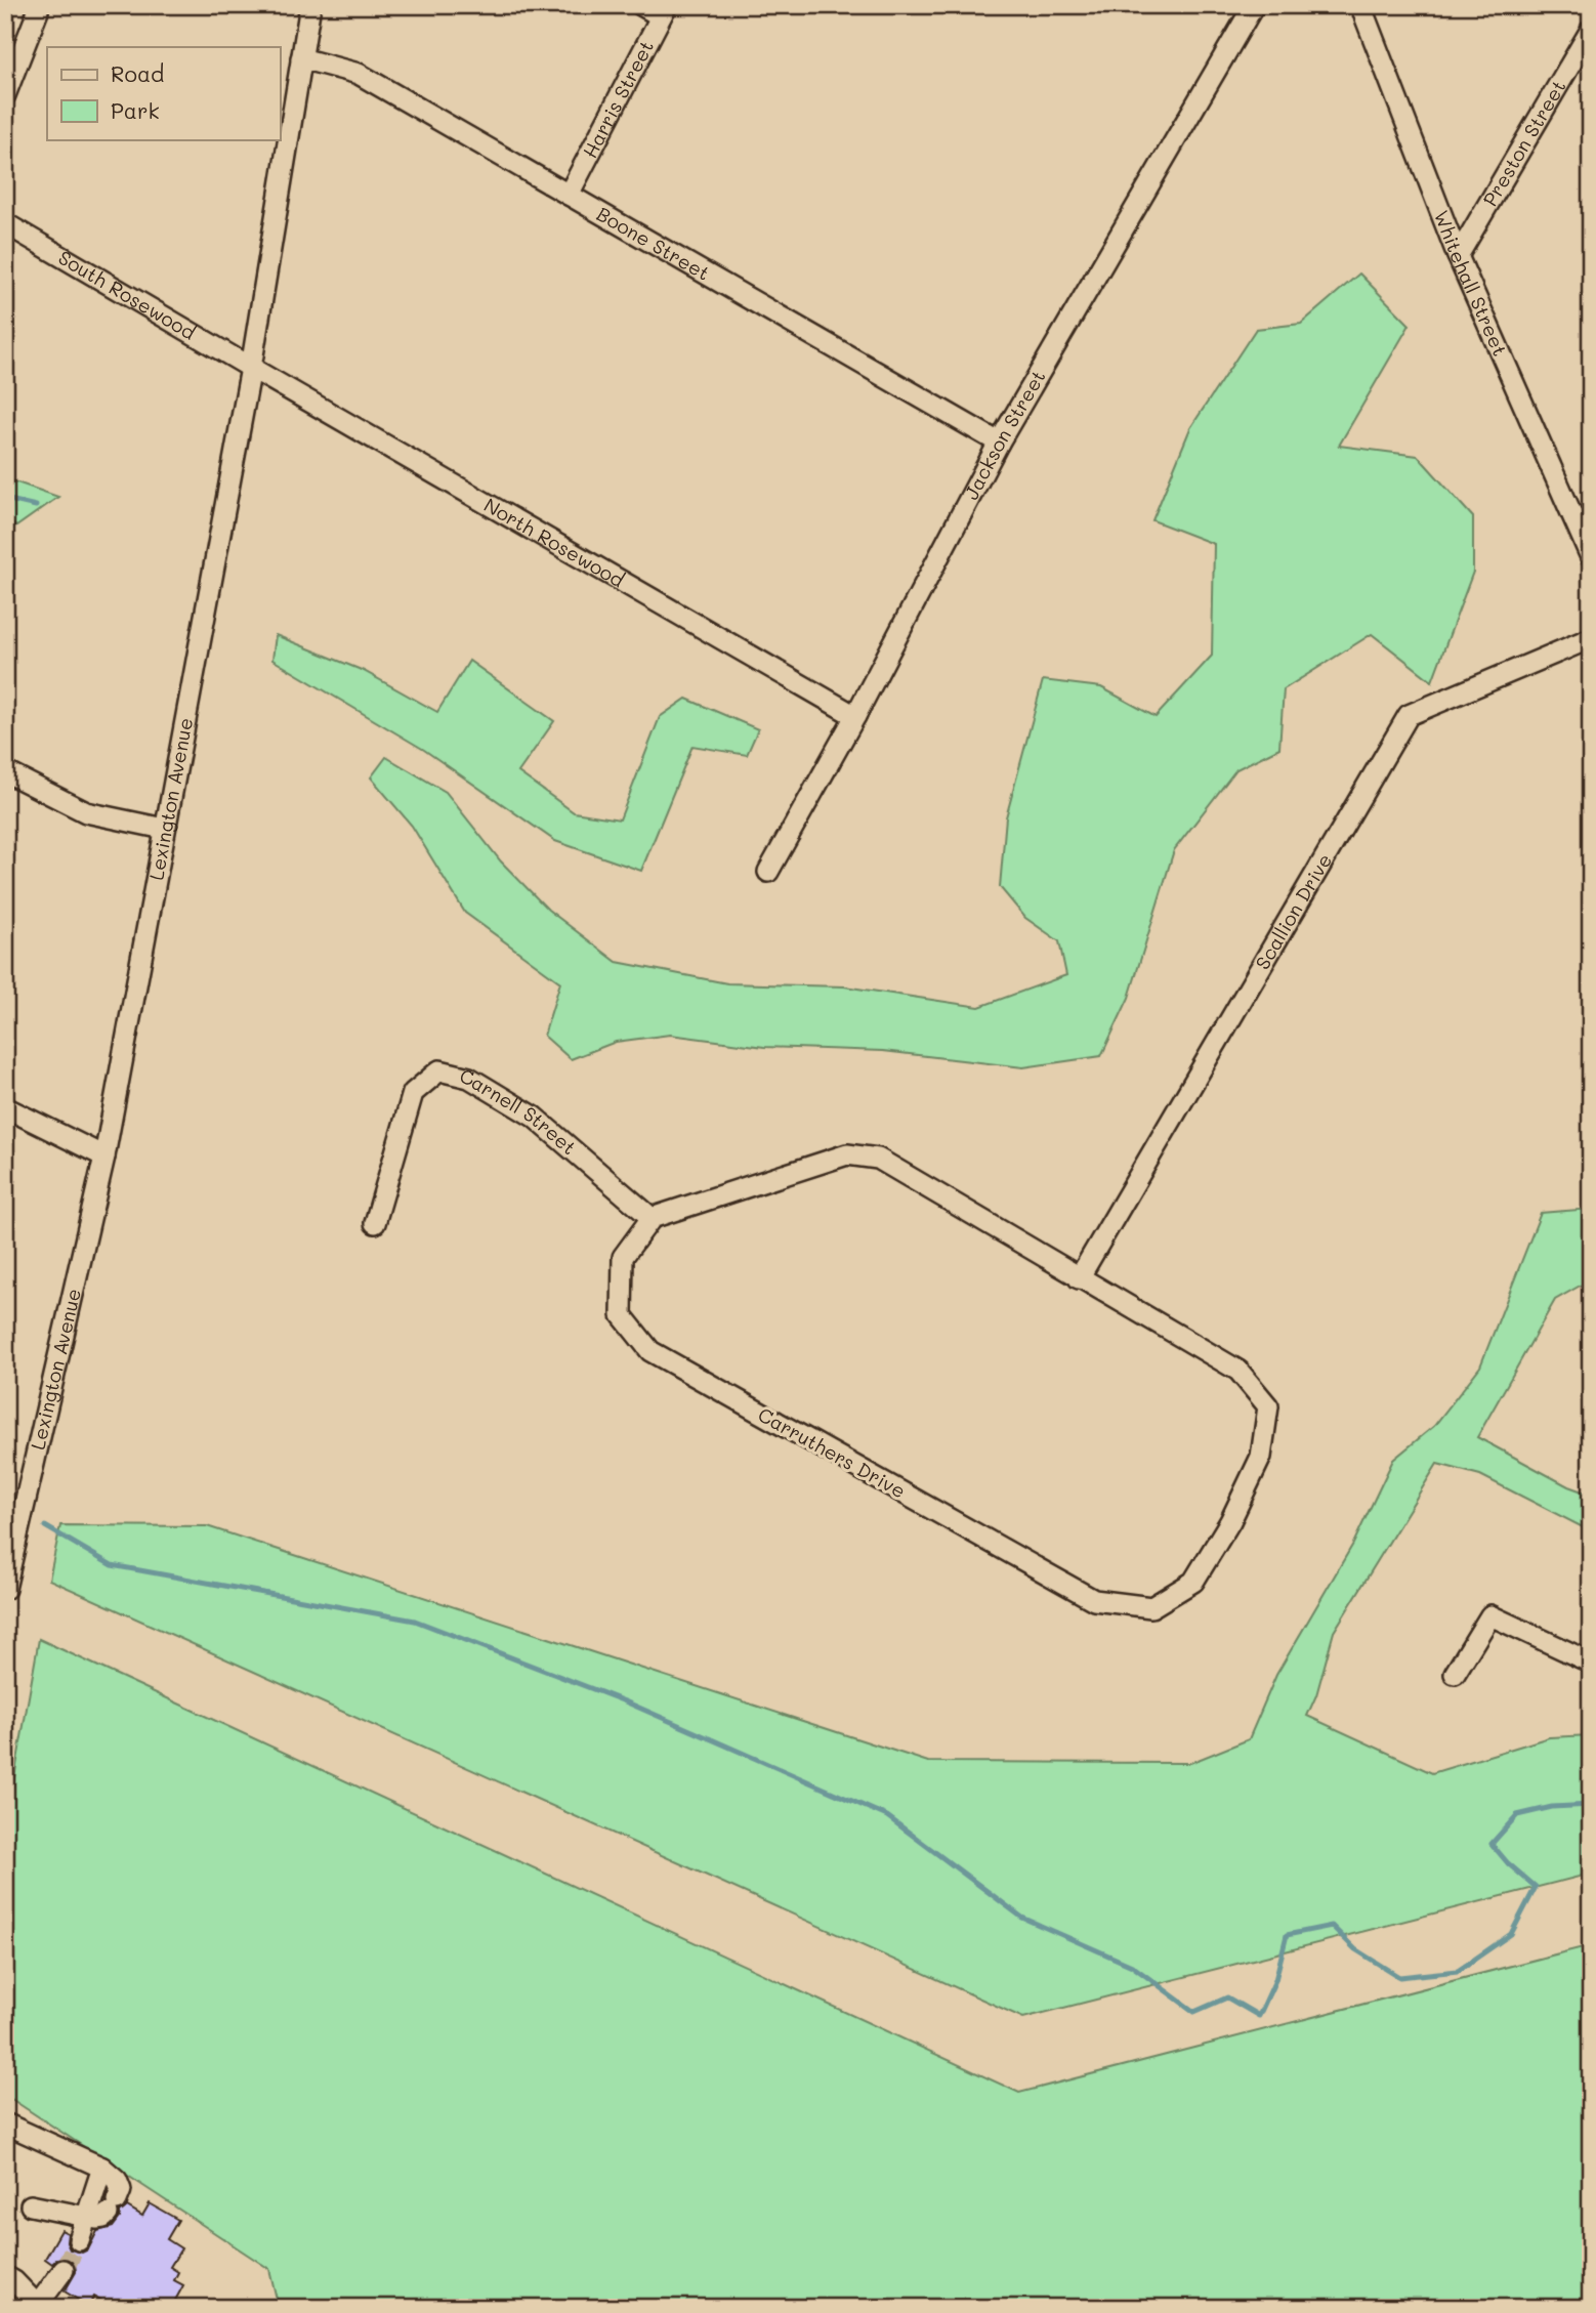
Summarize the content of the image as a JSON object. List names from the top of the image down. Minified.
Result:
{"streets":{"street":["Harris Street","Preston Street","Boone Street","Whitehall Street","South Rosewood","Jackson Street","North Rosewood","Lexington Avenue","Scallion Drive","Carnell Street","Carruthers Drive"]},"crossings":[["Harris Street","Boone Street"],["Preston Street","Whitehall Street"],["Boone Street","Jackson Street"],["Boone Street","Lexington Avenue"],["South Rosewood","North Rosewood"],["South Rosewood","Lexington Avenue"],["Jackson Street","North Rosewood"],["North Rosewood","Lexington Avenue"],["Scallion Drive","Carruthers Drive"],["Carnell Street","Carruthers Drive"]],"legend":["Road","Park"]}
